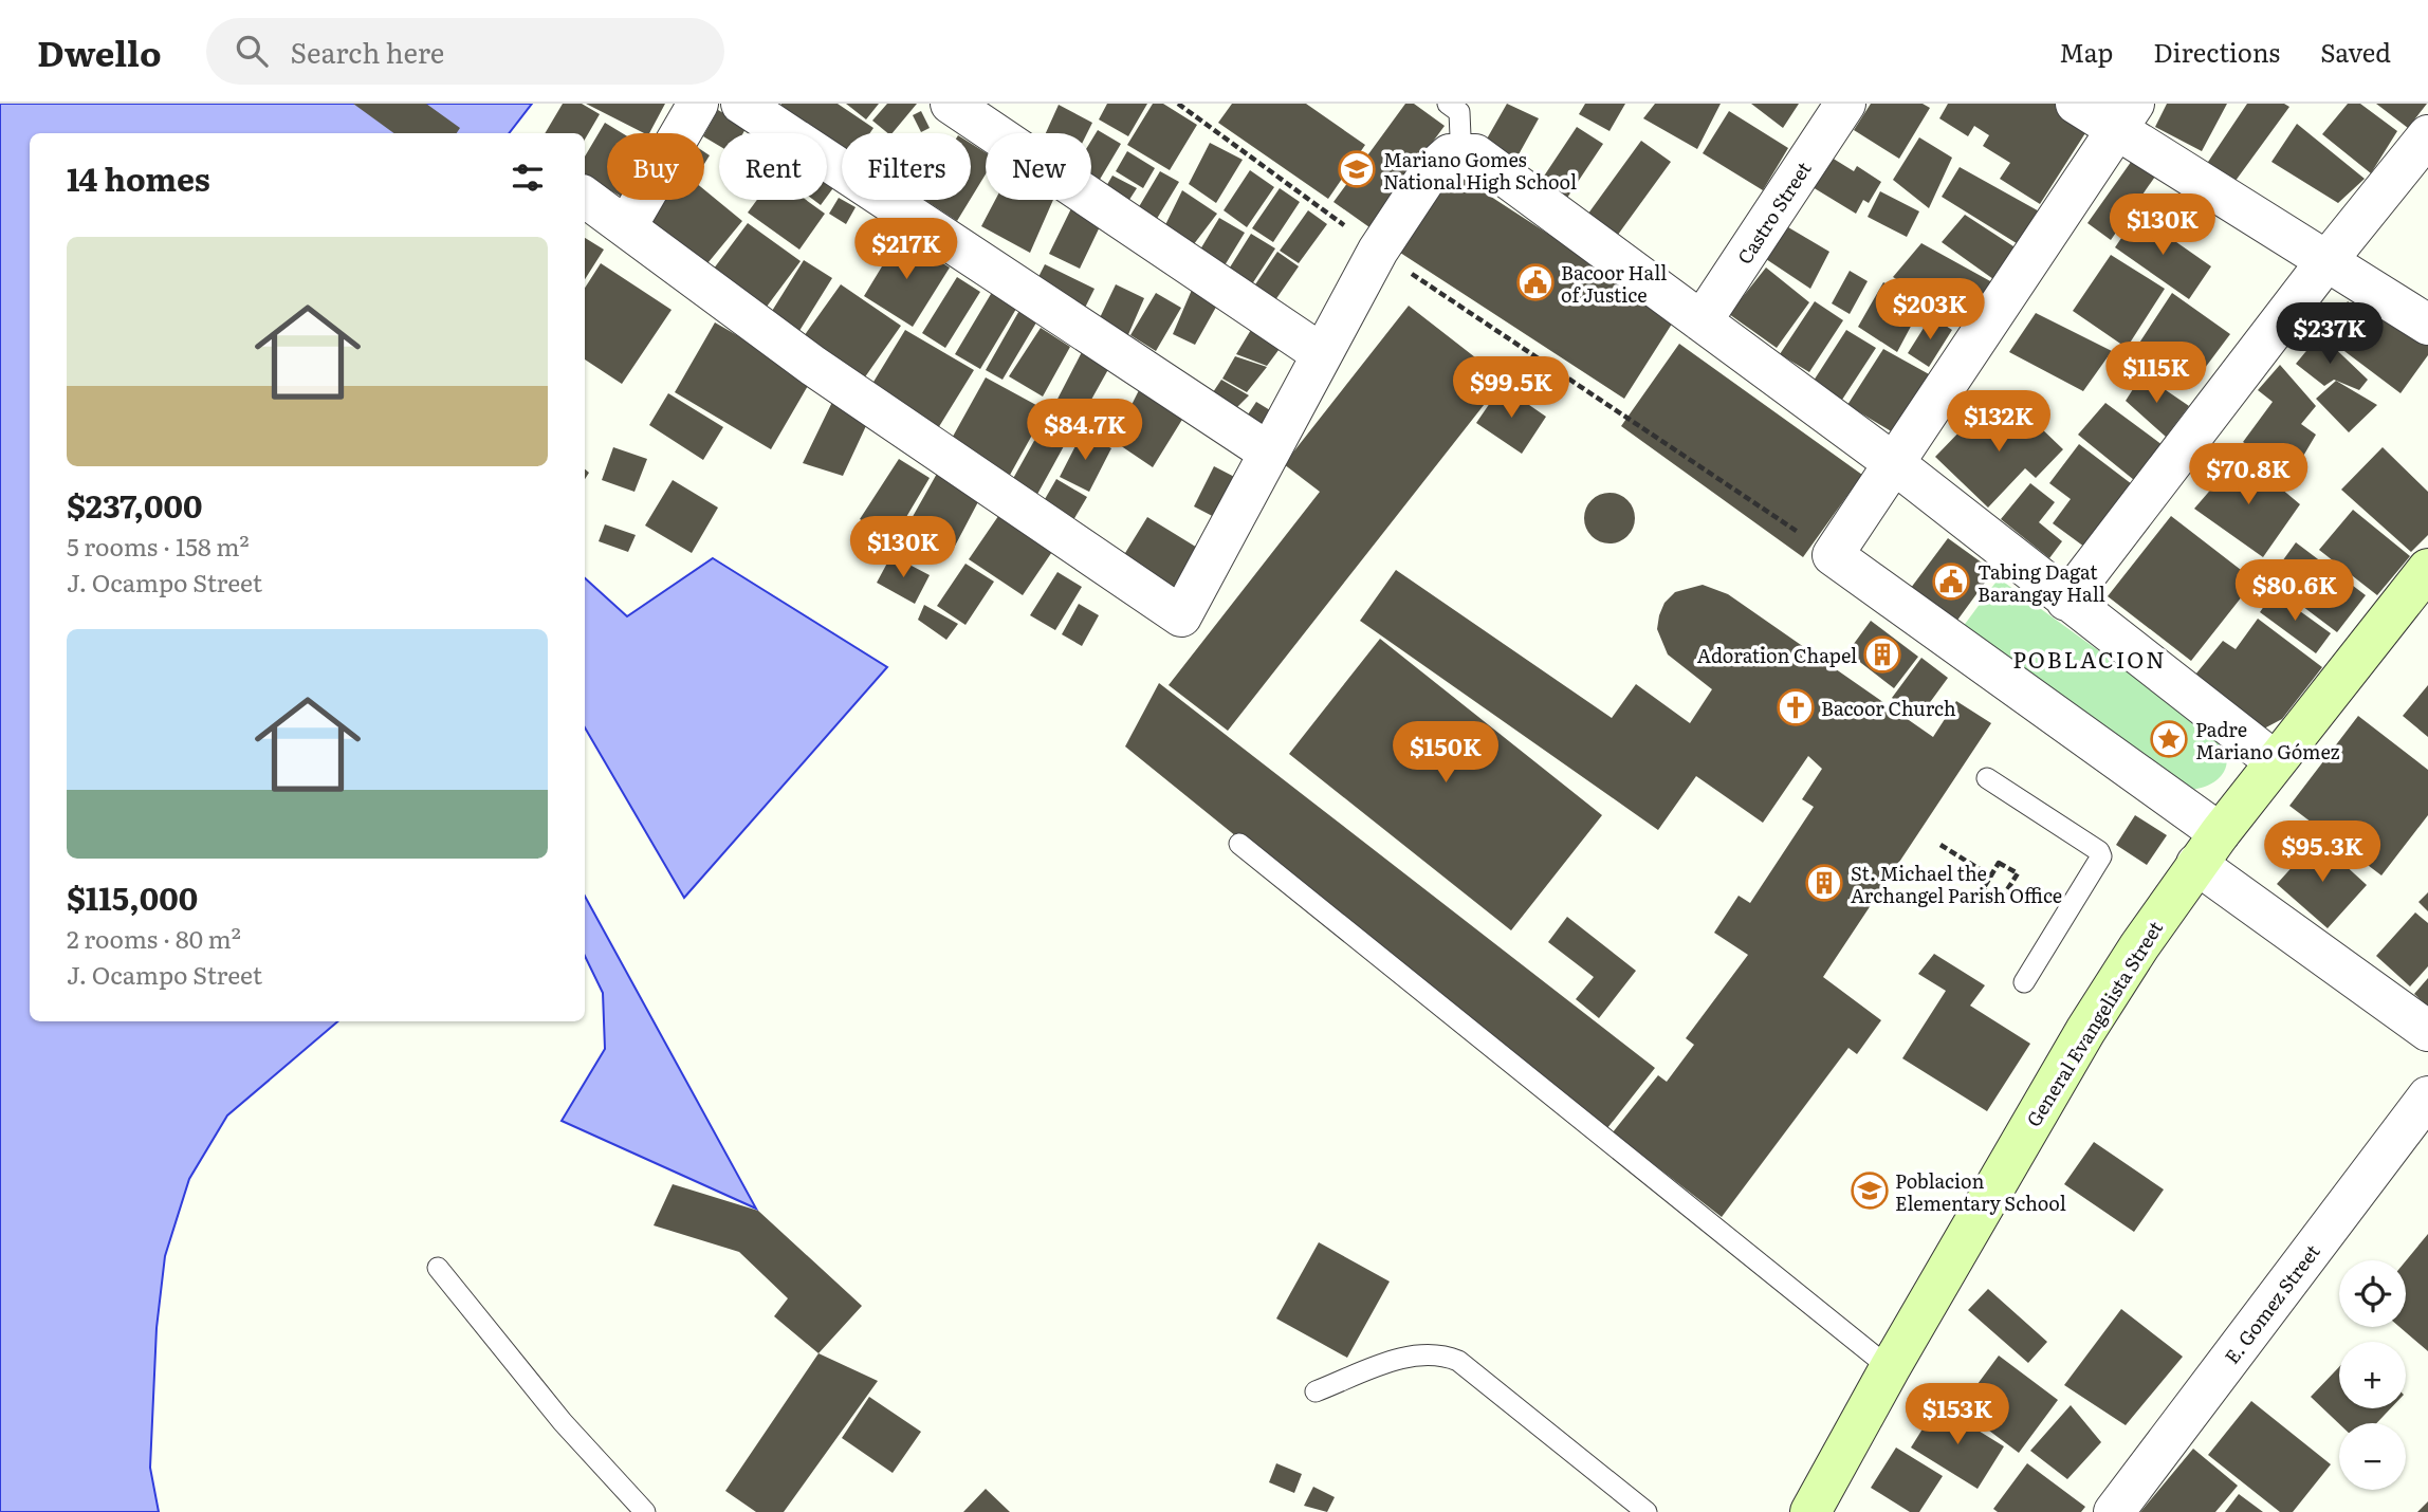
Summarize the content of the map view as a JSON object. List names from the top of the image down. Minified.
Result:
{"streets":{"main road":["General Evangelista Street"],"street":["Castro Street","E. Gomez Street"]},"districts":["POBLACION"],"places":{"school or university":["Mariano Gomes National High School","Poblacion Elementary School"],"public building":["Bacoor Hall of Justice","Tabing Dagat Barangay Hall"],"building":["Adoration Chapel","St. Michael the Archangel Parish Office"],"church":["Bacoor Church"],"place":["Padre Mariano Gómez"]},"page":{"header":"Dwello","search":"Search here","nav":["Map","Directions","Saved"],"chip":["Buy","Rent","Filters","New"],"heading":"14 homes","price":["$130K","$217K","$203K","$237K","$115K","$99.5K","$132K","$84.7K","$70.8K","$130K","$80.6K","$150K","$95.3K","$153K"],"list":[{"name":"$237,000","note":"5 rooms · 158 m² · J. Ocampo Street"},{"name":"$115,000","note":"2 rooms · 80 m² · J. Ocampo Street"}],"map_buttons":["+","−"]}}
